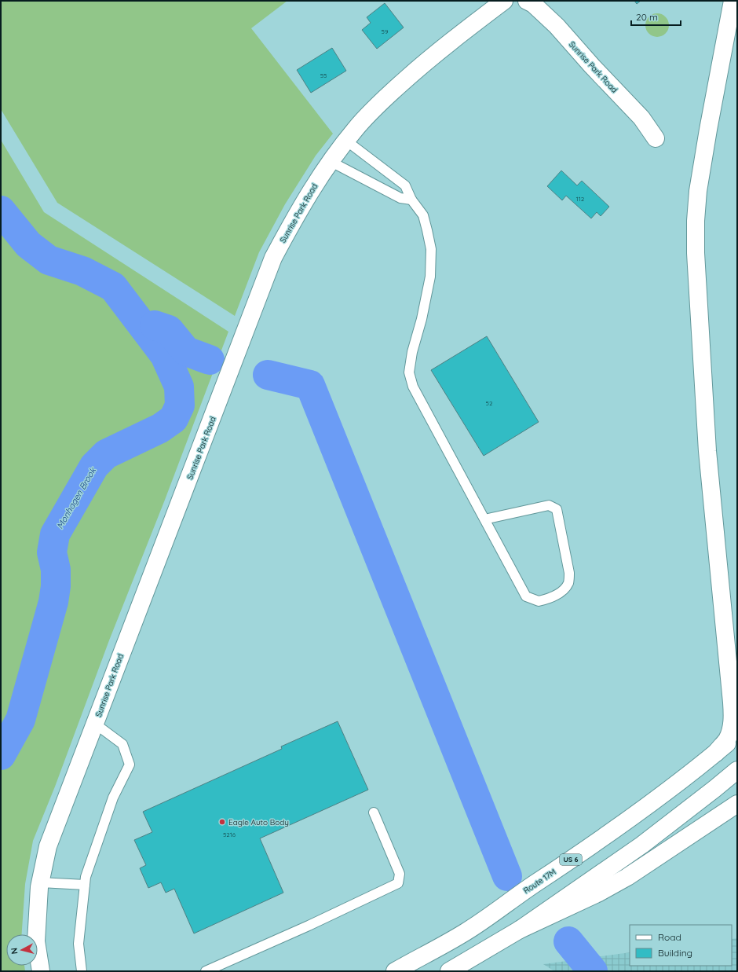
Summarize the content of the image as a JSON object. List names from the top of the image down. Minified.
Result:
{"streets":{"main road":["Sunrise Park Road","US 6","Route 17M"]},"water":["Monhagen Brook"],"places":["Eagle Auto Body"],"house_numbers":["59","55","112","52","5216"],"legend":["Road","Building"],"scale_bar":"20 m","north":"left"}
